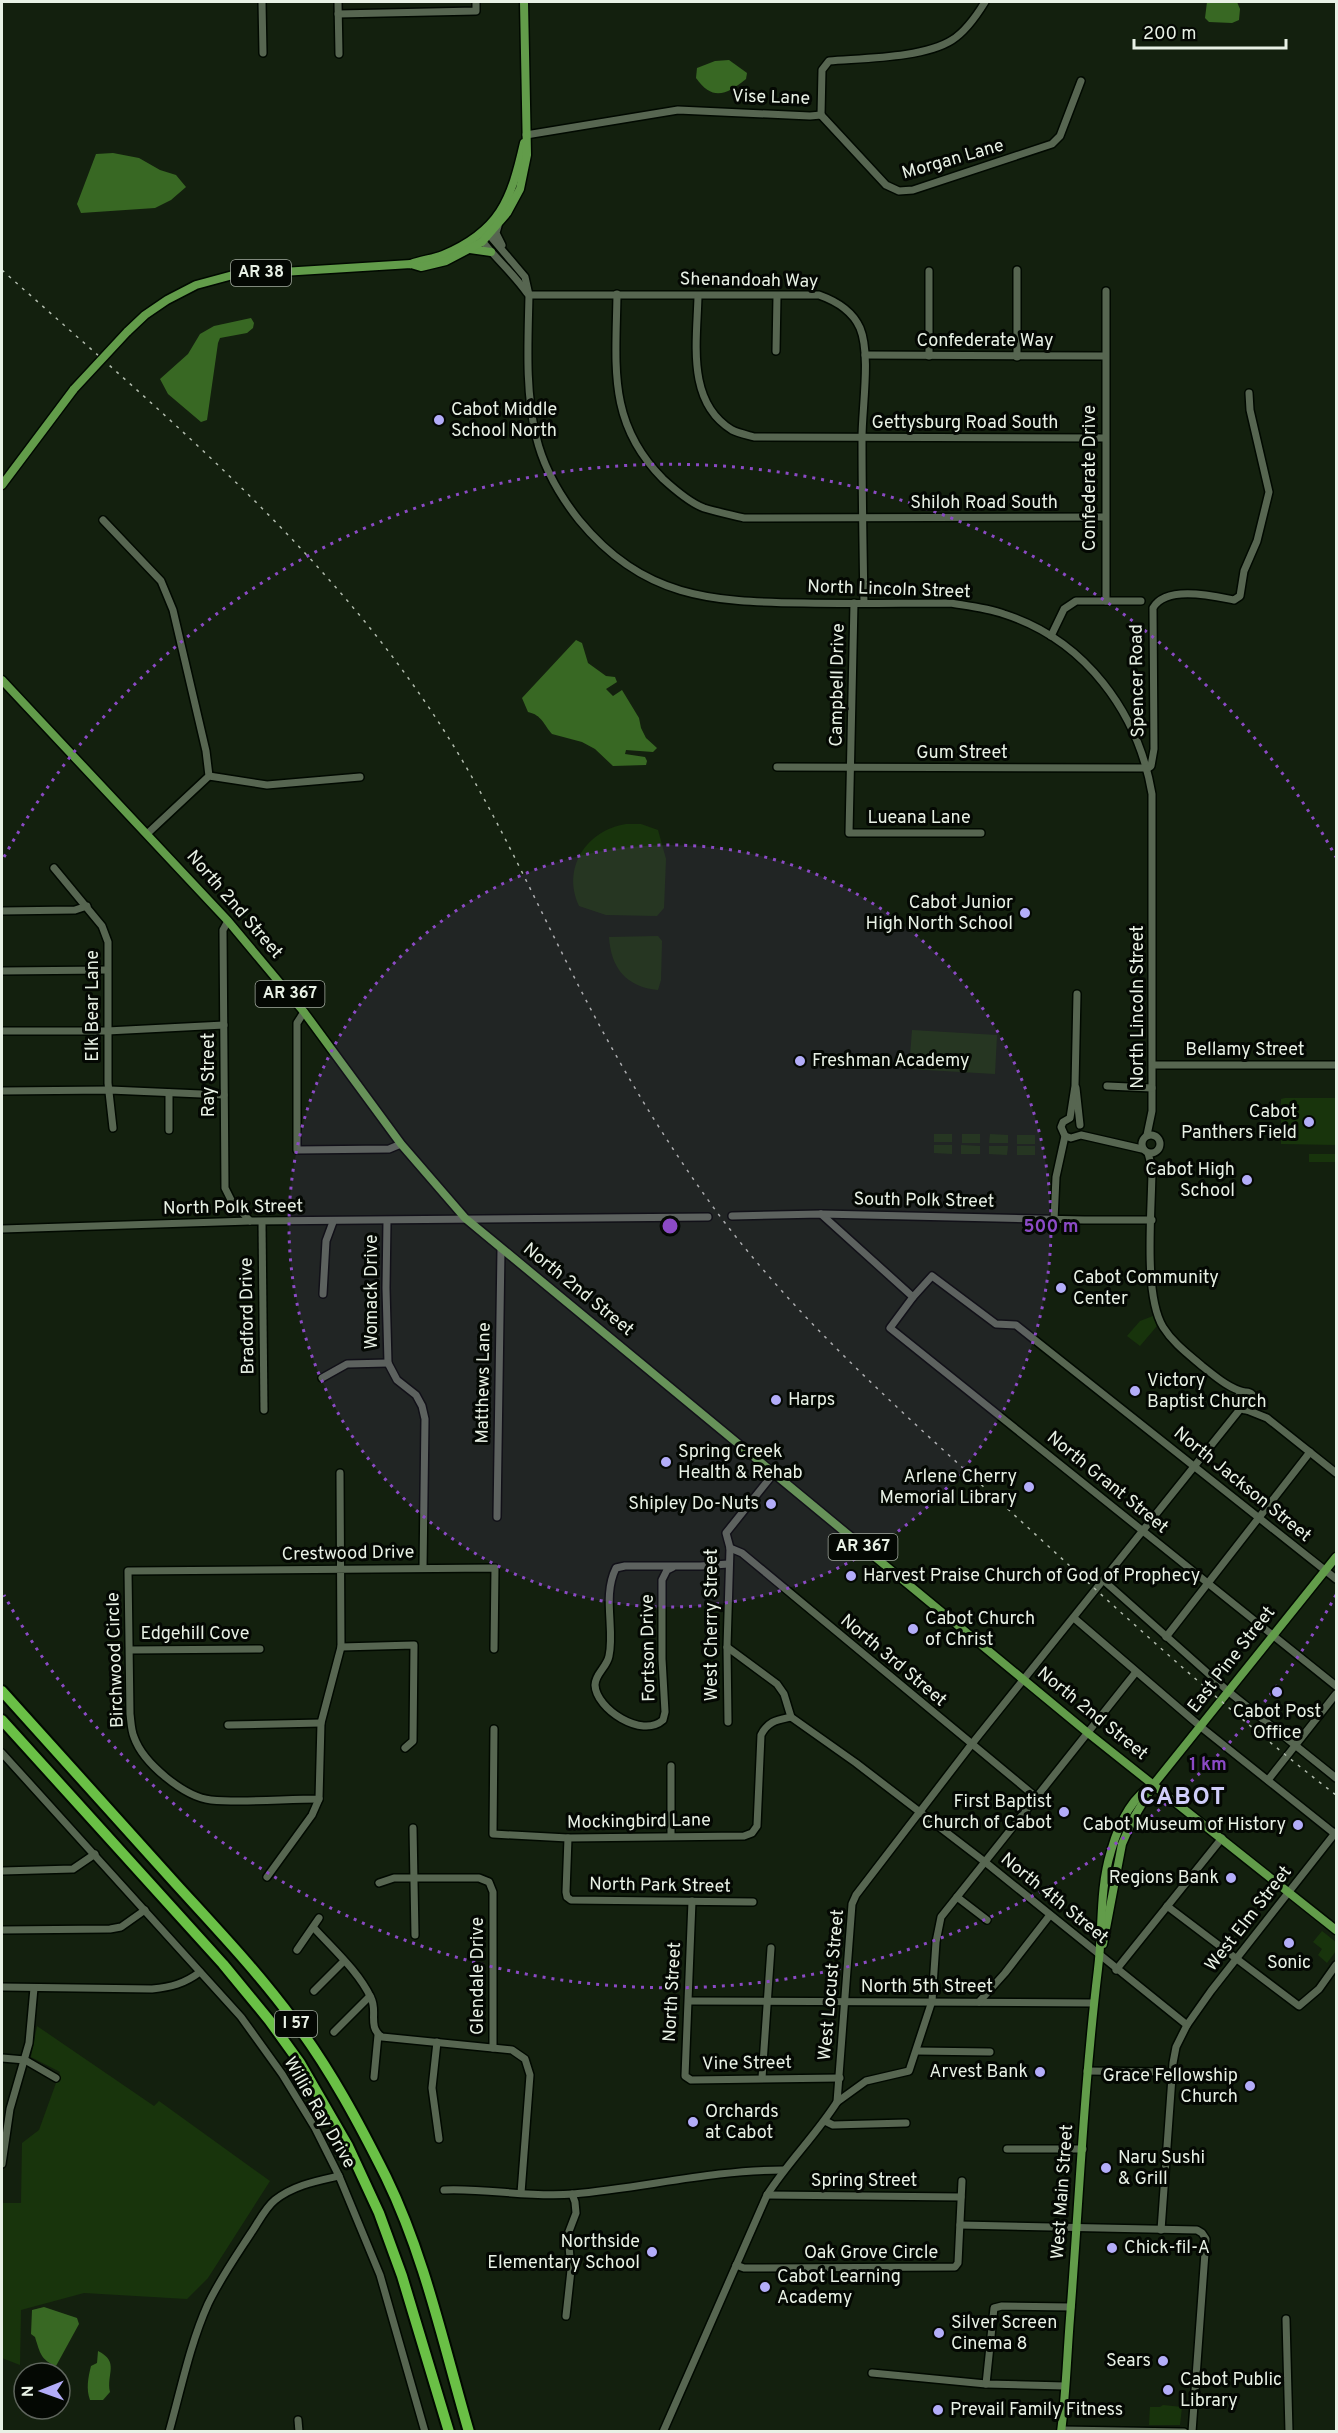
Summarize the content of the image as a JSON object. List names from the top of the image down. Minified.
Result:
{"streets":{"highway":["I 57"],"main road":["AR 38","North 2nd Street","AR 367","East Pine Street","West Main Street"],"street":["Vise Lane","Morgan Lane","Shenandoah Way","Confederate Way","Gettysburg Road South","Confederate Drive","Shiloh Road South","North Lincoln Street","Spencer Road","Campbell Drive","Gum Street","Lueana Lane","Elk Bear Lane","Bellamy Street","Ray Street","South Polk Street","North Polk Street","Womack Drive","Bradford Drive","Matthews Lane","North Grant Street","North Jackson Street","Crestwood Drive","West Cherry Street","Edgehill Cove","Fortson Drive","Birchwood Circle","North 3rd Street","Mockingbird Lane","North Park Street","North 4th Street","West Elm Street","Glendale Drive","West Locust Street","North 5th Street","North Street","Vine Street","Willie Ray Drive","Spring Street","Oak Grove Circle"]},"crossings":[["Vise Lane","Morgan Lane"],["Vise Lane","AR 38"],["AR 38","North Lincoln Street"],["Shenandoah Way","Confederate Way"],["Shenandoah Way","Gettysburg Road South"],["Shenandoah Way","Shiloh Road South"],["Shenandoah Way","North Lincoln Street"],["Confederate Way","Gettysburg Road South"],["Confederate Way","Confederate Drive"],["Gettysburg Road South","Confederate Drive"],["Confederate Drive","Shiloh Road South"],["North Lincoln Street","Spencer Road"],["North Lincoln Street","Campbell Drive"],["North Lincoln Street","Gum Street"],["North Lincoln Street","Bellamy Street"],["Spencer Road","Gum Street"],["Campbell Drive","Gum Street"],["Campbell Drive","Lueana Lane"],["Gum Street","Lueana Lane"],["North 2nd Street","AR 367"],["North 2nd Street","Ray Street"],["North 2nd Street","North Polk Street"],["North 2nd Street","Matthews Lane"],["North 2nd Street","West Cherry Street"],["North 2nd Street","East Pine Street"],["North 2nd Street","West Locust Street"],["North 2nd Street","West Main Street"],["AR 367","West Elm Street"],["Ray Street","North Polk Street"],["North Polk Street","Womack Drive"],["North Polk Street","Bradford Drive"],["Womack Drive","Crestwood Drive"],["North Grant Street","North Jackson Street"],["North Grant Street","East Pine Street"],["North Grant Street","West Locust Street"],["North Jackson Street","East Pine Street"],["North Jackson Street","West Locust Street"],["Crestwood Drive","Birchwood Circle"],["West Cherry Street","Fortson Drive"],["West Cherry Street","North 3rd Street"],["Edgehill Cove","Birchwood Circle"],["East Pine Street","West Main Street"],["North 3rd Street","West Locust Street"],["Mockingbird Lane","North Park Street"],["Mockingbird Lane","North 4th Street"],["North Park Street","North Street"],["North 4th Street","West Elm Street"],["North 4th Street","West Locust Street"],["North 4th Street","West Main Street"],["West Locust Street","North 5th Street"],["West Locust Street","Vine Street"],["West Locust Street","Spring Street"],["West Locust Street","Oak Grove Circle"],["North 5th Street","North Street"],["North 5th Street","West Main Street"],["North Street","Vine Street"],["Spring Street","Oak Grove Circle"]],"districts":["CABOT"],"places":["Cabot Middle School North","Cabot Junior High North School","Freshman Academy","Cabot Panthers Field","Cabot High School","Cabot Community Center","Victory Baptist Church","Harps","Spring Creek Health & Rehab","Arlene Cherry Memorial Library","Shipley Do-Nuts","Harvest Praise Church of God of Prophecy","Cabot Church of Christ","Cabot Post Office","First Baptist Church of Cabot","Cabot Museum of History","Regions Bank","Sonic","Arvest Bank","Grace Fellowship Church","Orchards at Cabot","Naru Sushi & Grill","Chick-fil-A","Northside Elementary School","Cabot Learning Academy","Silver Screen Cinema 8","Sears","Cabot Public Library","Prevail Family Fitness"],"scale_bar":"200 m","north":"left","rings":["500 m","1 km"]}
